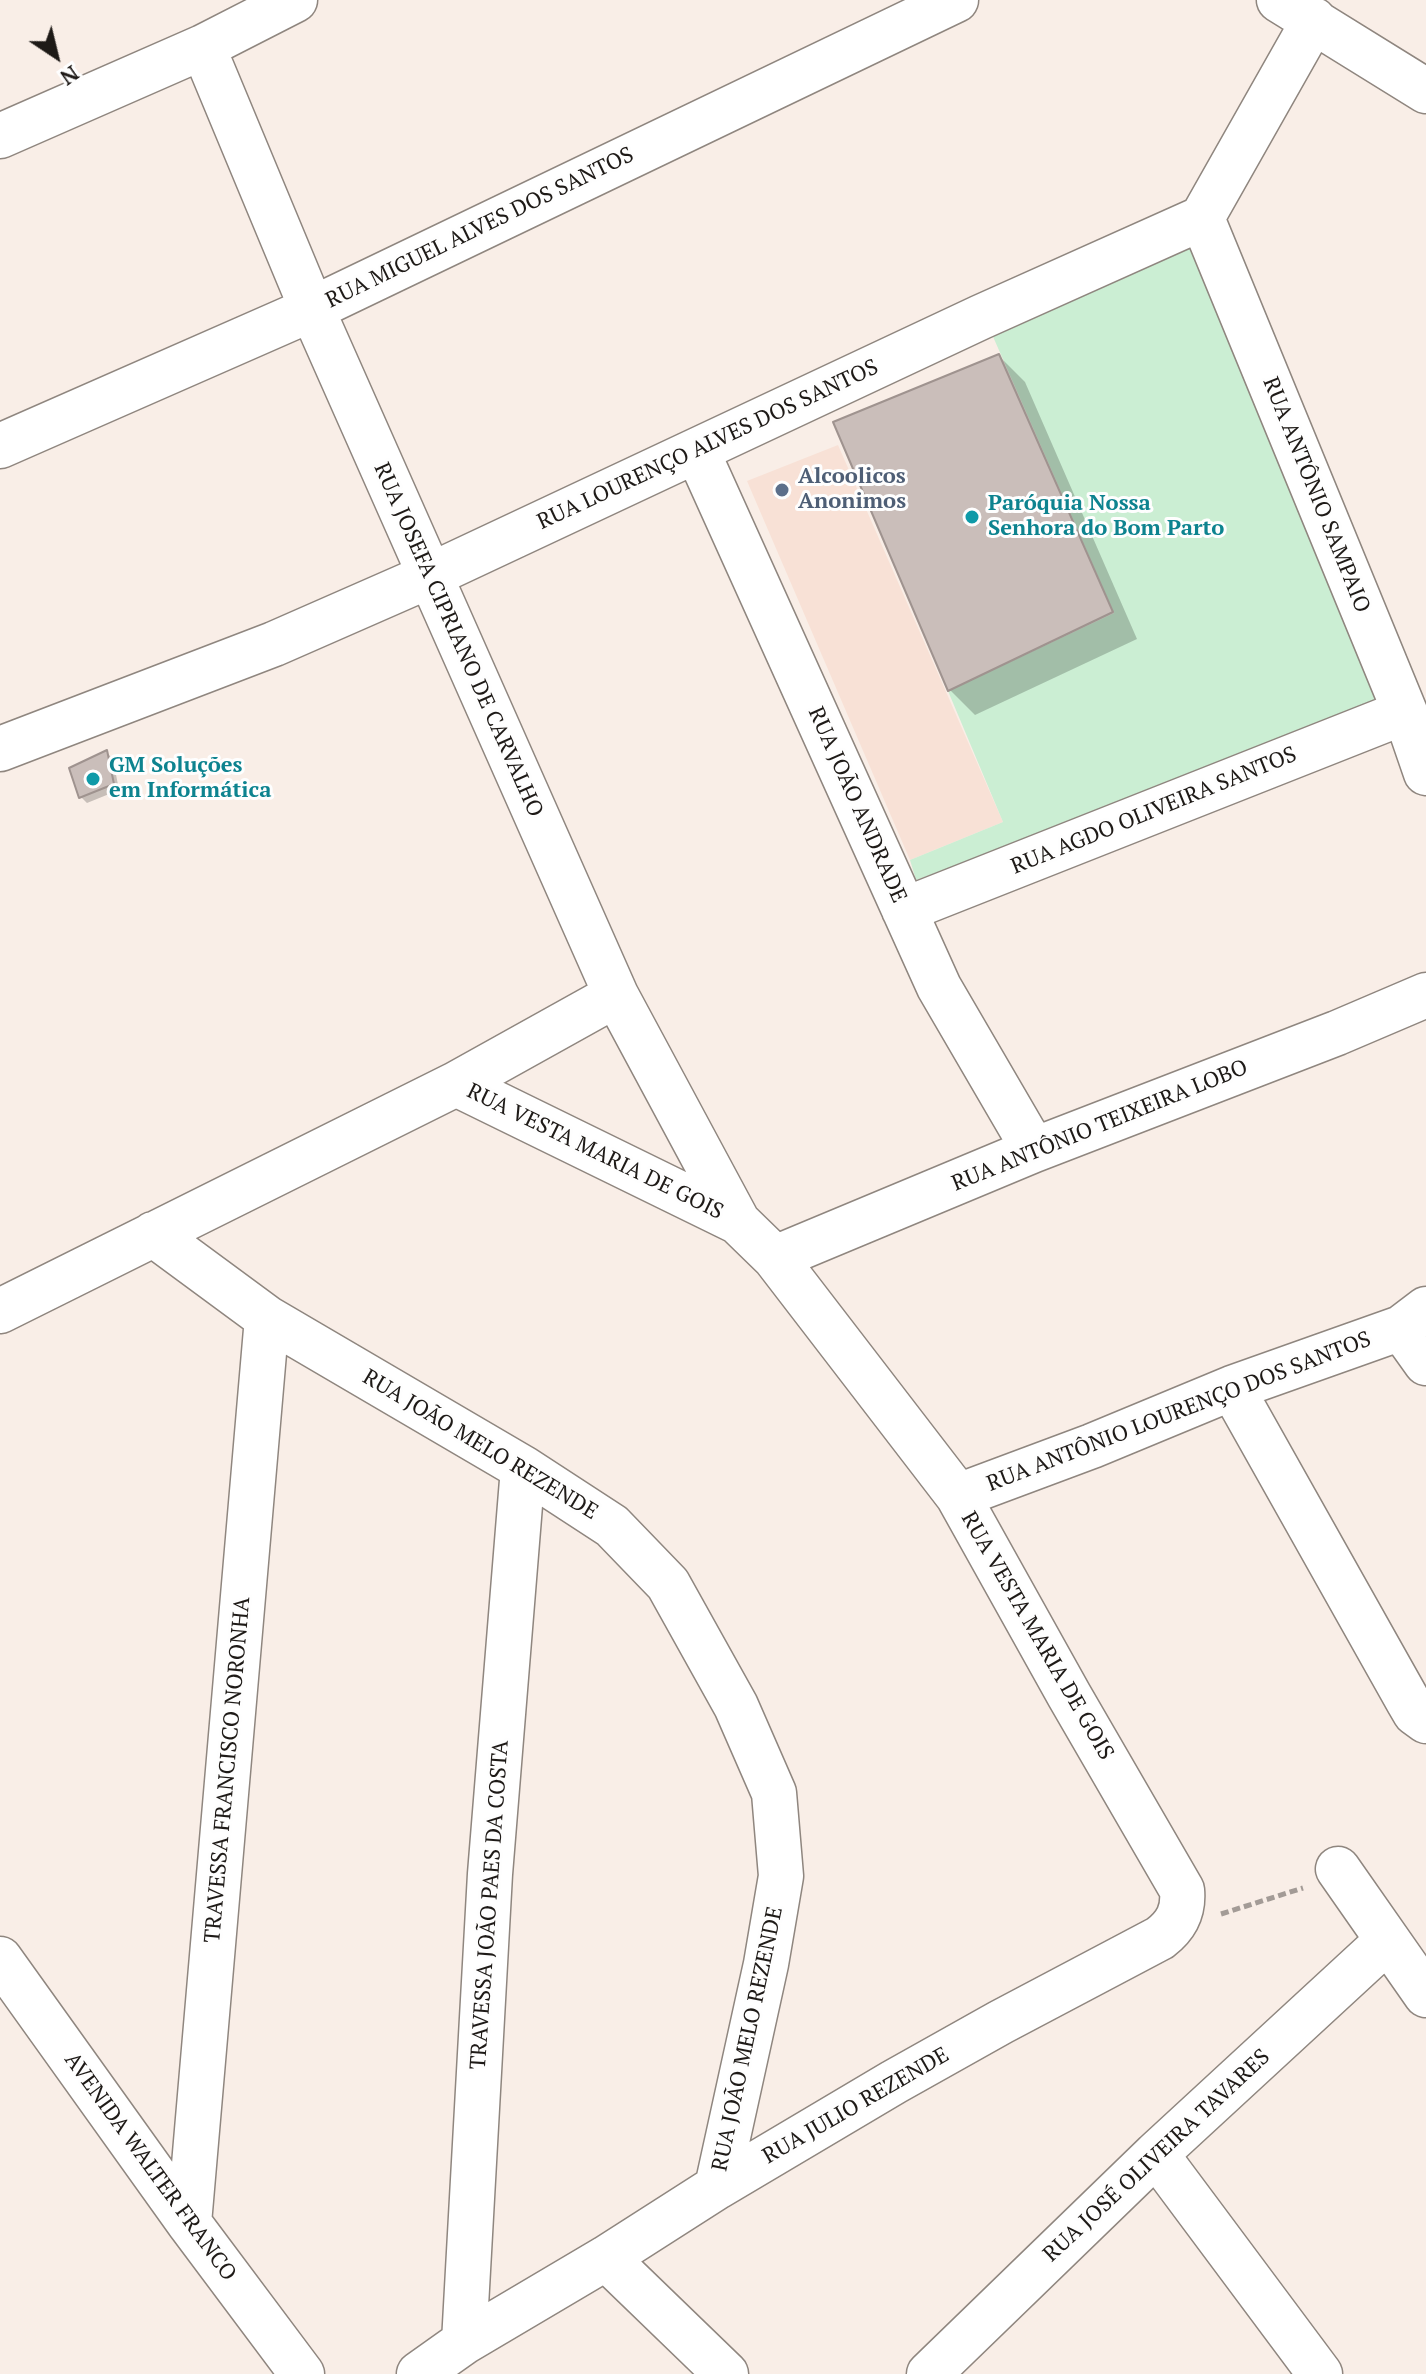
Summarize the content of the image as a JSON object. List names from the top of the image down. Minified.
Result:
{"streets":{"street":["RUA MIGUEL ALVES DOS SANTOS","RUA LOURENÇO ALVES DOS SANTOS","RUA ANTÔNIO SAMPAIO","RUA JOSEFA CIPRIANO DE CARVALHO","RUA JOÃO ANDRADE","RUA AGDO OLIVEIRA SANTOS","RUA ANTÔNIO TEIXEIRA LOBO","RUA VESTA MARIA DE GOIS","RUA ANTÔNIO LOURENÇO DOS SANTOS","RUA JOÃO MELO REZENDE","TRAVESSA FRANCISCO NORONHA","TRAVESSA JOÃO PAES DA COSTA","RUA JULIO REZENDE","RUA JOSÉ OLIVEIRA TAVARES","AVENIDA WALTER FRANCO"]},"crossings":[["RUA MIGUEL ALVES DOS SANTOS","RUA JOSEFA CIPRIANO DE CARVALHO"],["RUA LOURENÇO ALVES DOS SANTOS","RUA ANTÔNIO SAMPAIO"],["RUA LOURENÇO ALVES DOS SANTOS","RUA JOSEFA CIPRIANO DE CARVALHO"],["RUA LOURENÇO ALVES DOS SANTOS","RUA JOÃO ANDRADE"],["RUA ANTÔNIO SAMPAIO","RUA AGDO OLIVEIRA SANTOS"],["RUA JOSEFA CIPRIANO DE CARVALHO","RUA VESTA MARIA DE GOIS"],["RUA JOÃO ANDRADE","RUA AGDO OLIVEIRA SANTOS"],["RUA JOÃO ANDRADE","RUA ANTÔNIO TEIXEIRA LOBO"],["RUA ANTÔNIO TEIXEIRA LOBO","RUA VESTA MARIA DE GOIS"],["RUA VESTA MARIA DE GOIS","RUA ANTÔNIO LOURENÇO DOS SANTOS"],["RUA VESTA MARIA DE GOIS","RUA JOÃO MELO REZENDE"],["RUA VESTA MARIA DE GOIS","RUA JULIO REZENDE"],["RUA JOÃO MELO REZENDE","TRAVESSA FRANCISCO NORONHA"],["RUA JOÃO MELO REZENDE","TRAVESSA JOÃO PAES DA COSTA"],["RUA JOÃO MELO REZENDE","RUA JULIO REZENDE"],["TRAVESSA FRANCISCO NORONHA","AVENIDA WALTER FRANCO"],["TRAVESSA JOÃO PAES DA COSTA","RUA JULIO REZENDE"]],"places":["Alcoolicos Anonimos","Paróquia Nossa Senhora do Bom Parto","GM Soluções em Informática"],"north":"bottom right"}
